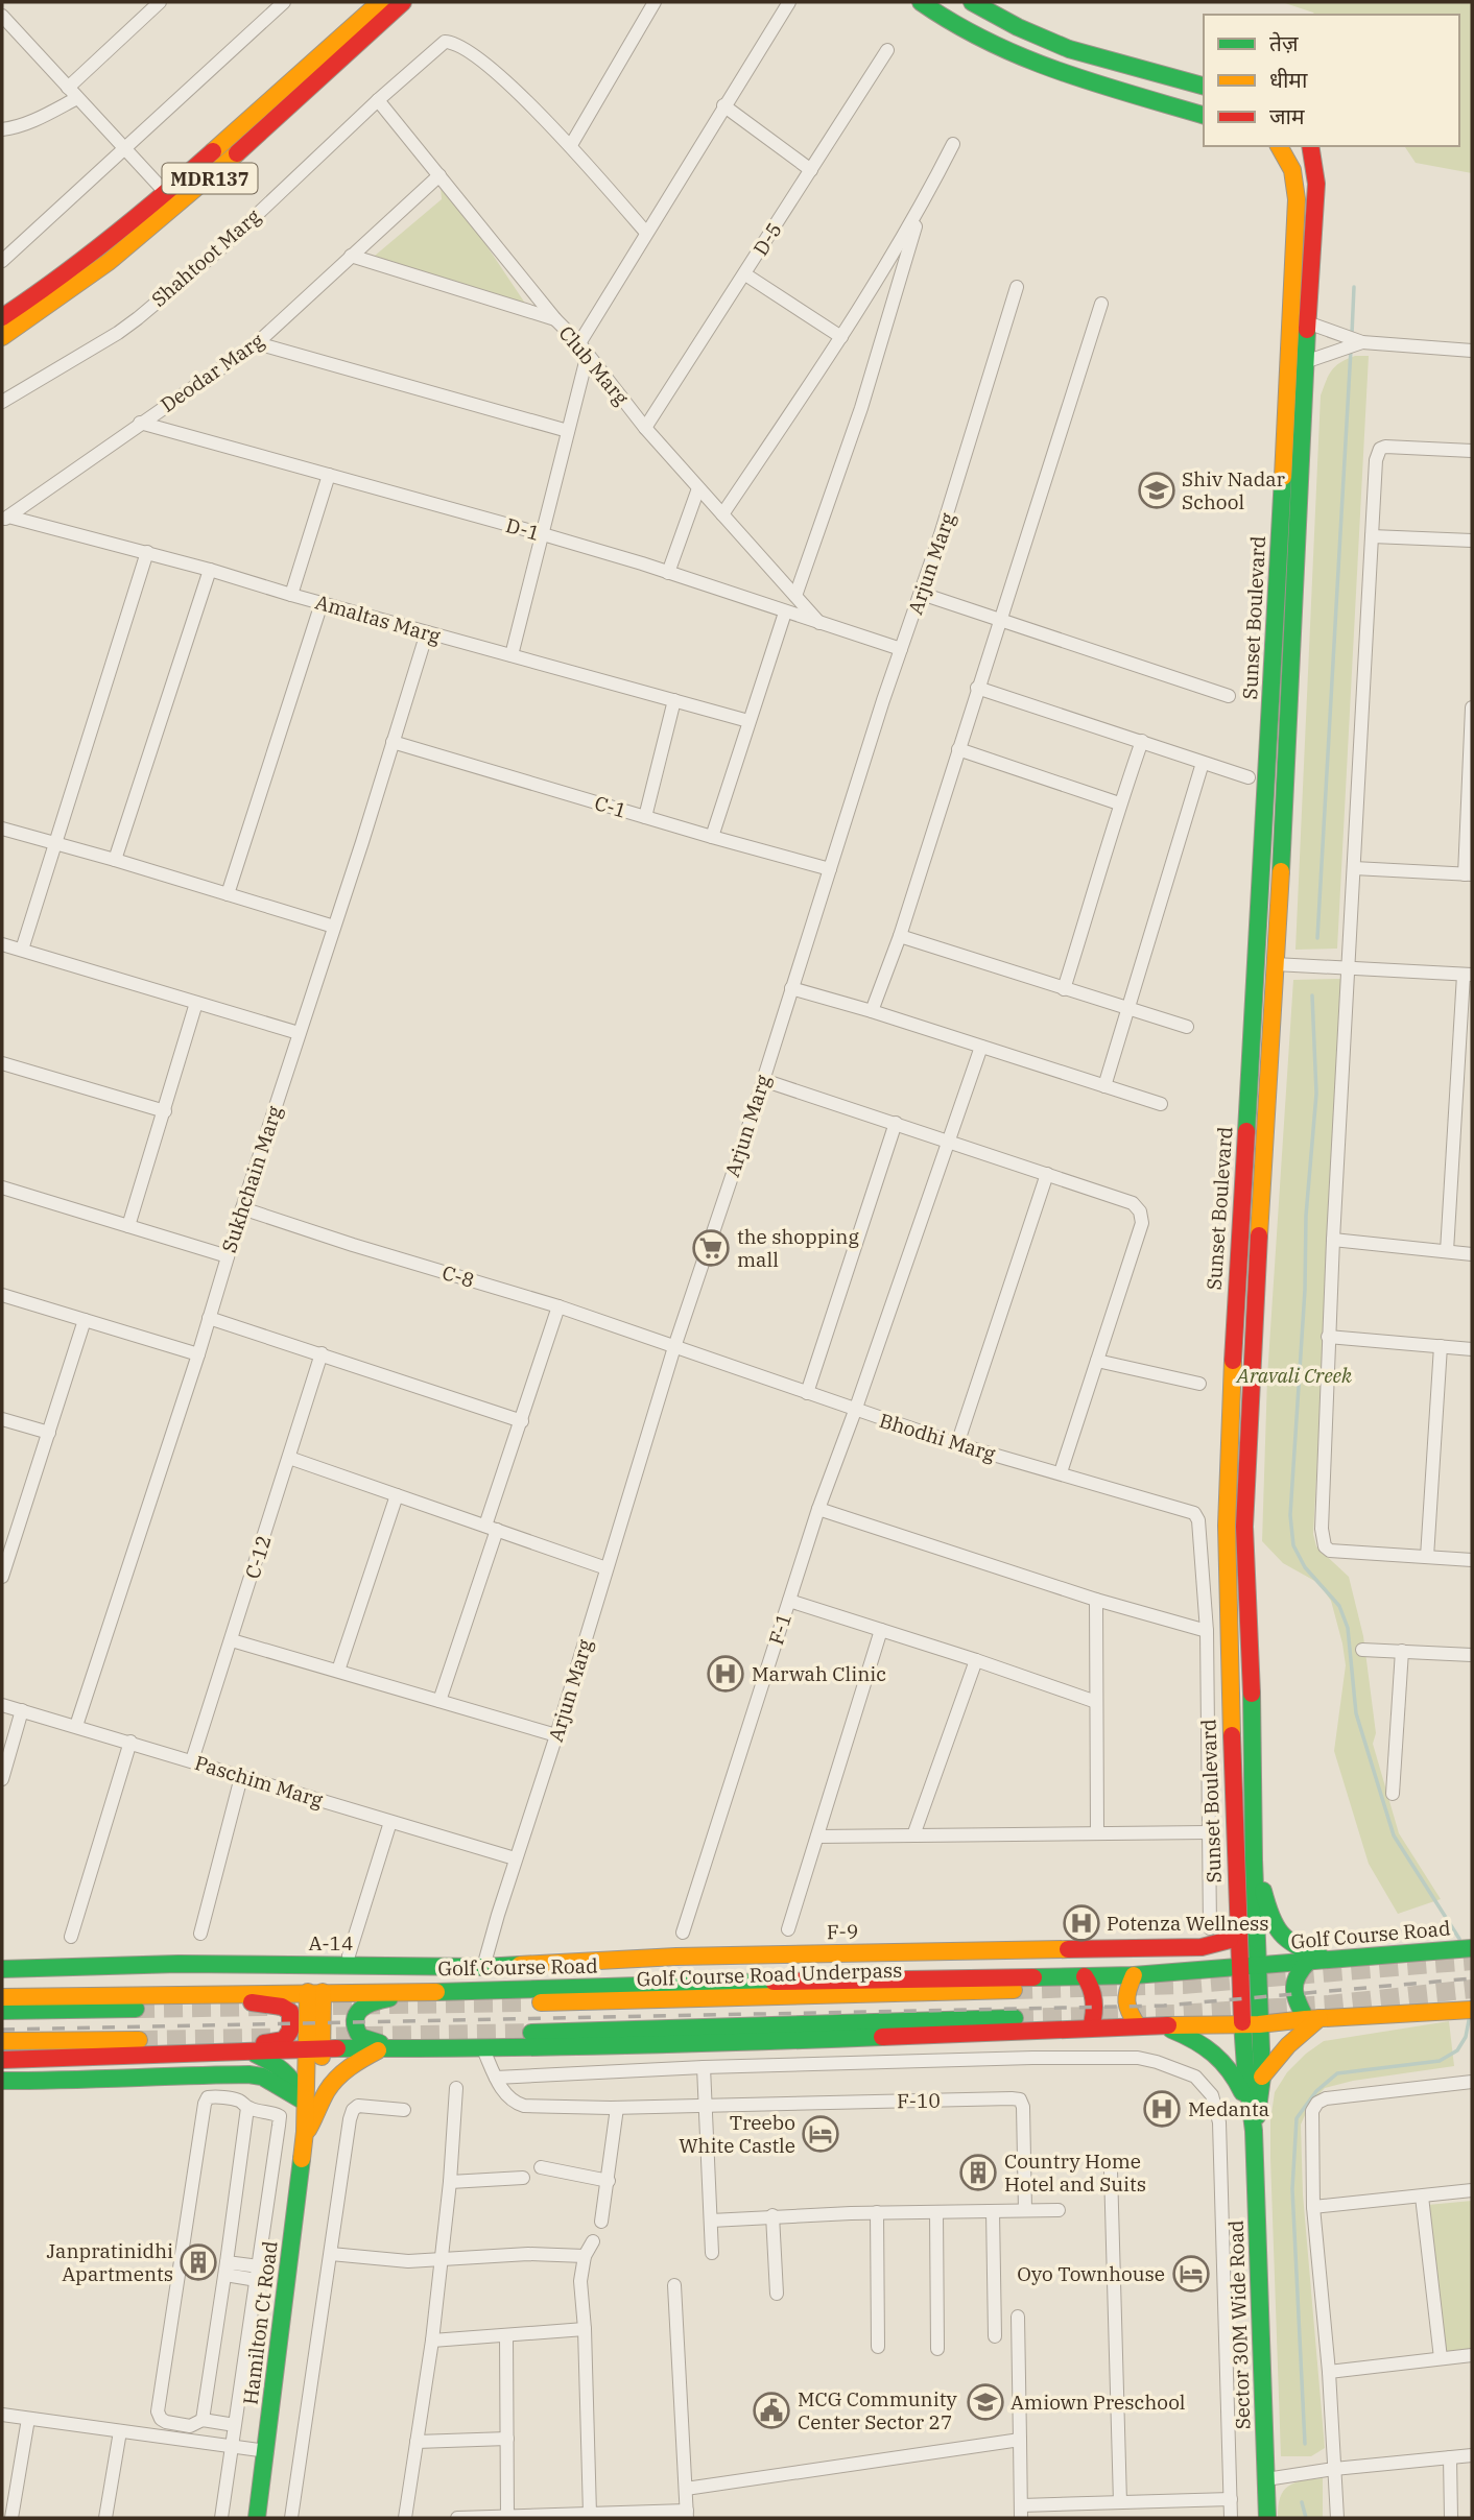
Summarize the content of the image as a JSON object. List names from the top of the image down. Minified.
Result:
{"streets":{"main road":["MDR137","Sunset Boulevard","F-9","Golf Course Road","A-14","Golf Course Road Underpass","Hamilton Ct Road","Sector 30M Wide Road"],"street":["D-5","Shahtoot Marg","Club Marg","Deodar Marg","D-1","Arjun Marg","Amaltas Marg","C-1","Sukhchain Marg","C-8","Bhodhi Marg","C-12","F-1","Paschim Marg","F-10"]},"crossings":[["D-5","Club Marg"],["Shahtoot Marg","Club Marg"],["Club Marg","Deodar Marg"],["Club Marg","D-1"],["Deodar Marg","D-1"],["Deodar Marg","Amaltas Marg"],["D-1","Arjun Marg"],["Arjun Marg","C-1"],["Arjun Marg","C-8"],["Arjun Marg","Bhodhi Marg"],["Arjun Marg","Paschim Marg"],["Arjun Marg","F-9"],["Arjun Marg","A-14"],["Sunset Boulevard","F-9"],["Sunset Boulevard","Golf Course Road"],["Sunset Boulevard","Sector 30M Wide Road"],["Amaltas Marg","Sukhchain Marg"],["C-1","Sukhchain Marg"],["Sukhchain Marg","C-8"],["Sukhchain Marg","Paschim Marg"],["C-8","Bhodhi Marg"],["Bhodhi Marg","F-1"],["C-12","Paschim Marg"],["F-9","A-14"],["Golf Course Road","Hamilton Ct Road"]],"parks":["Aravali Creek"],"places":{"school or university":["Shiv Nadar School","Amiown Preschool"],"supermarket":["the shopping mall"],"hospital":["Marwah Clinic","Potenza Wellness","Medanta"],"hotel":["Treebo White Castle","Oyo Townhouse"],"building":["Country Home Hotel and Suits","Janpratinidhi Apartments"],"public building":["MCG Community Center Sector 27"]},"legend":["तेज़","धीमा","जाम"]}
